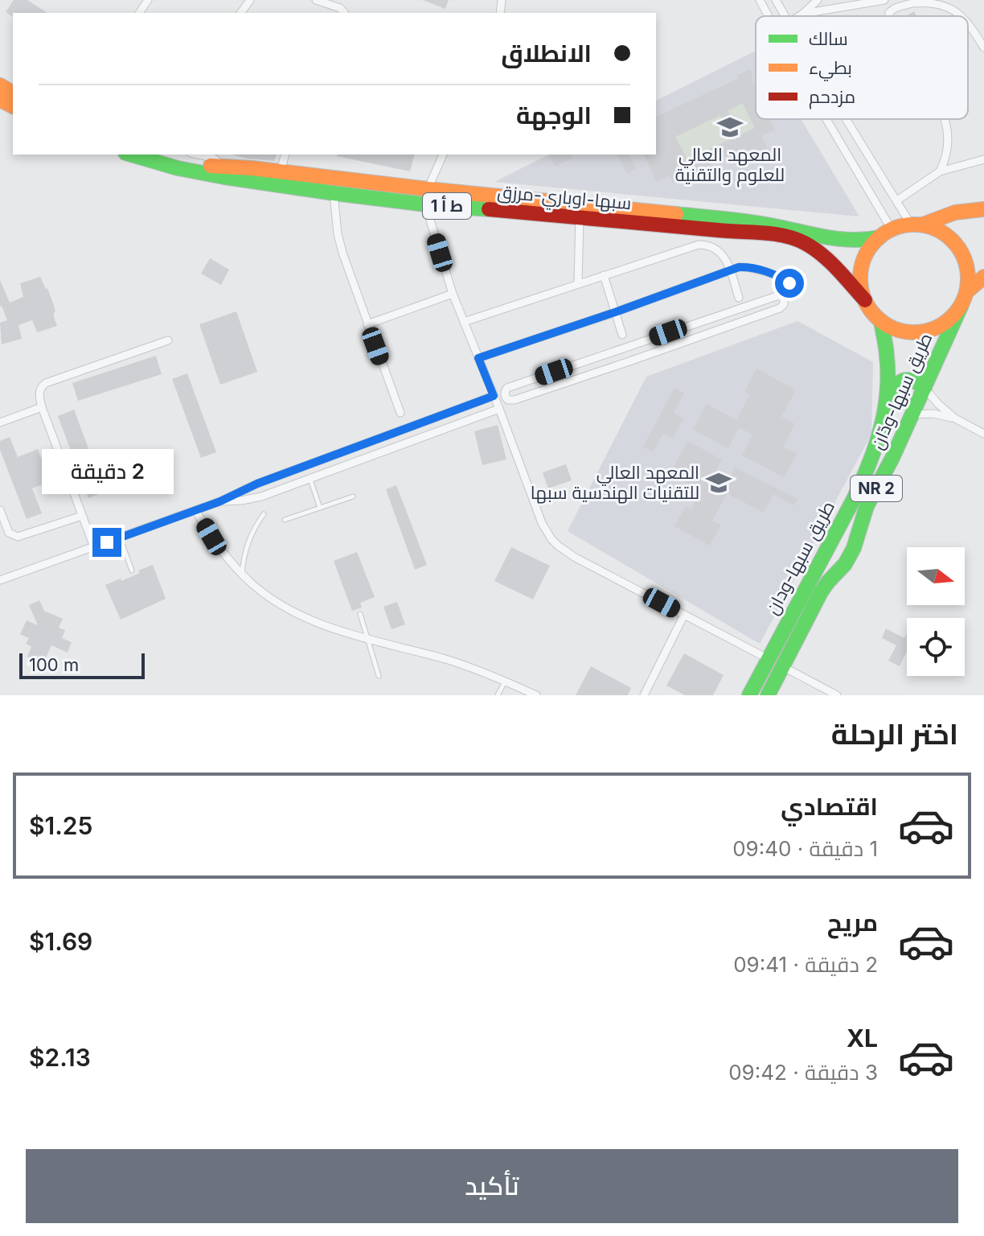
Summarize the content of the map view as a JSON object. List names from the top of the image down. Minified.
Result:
{"streets":{"highway":["سبها-اوباري-مرزق","ط أ 1","طريق سبها-ودّان","NR 2","طريق سبها-ودان"]},"crossings":[["سبها-اوباري-مرزق","طريق سبها-ودّان"],["سبها-اوباري-مرزق","طريق سبها-ودان"],["طريق سبها-ودّان","طريق سبها-ودان"]],"places":{"school or university":["المعهد العالي للعلوم والتقنية","المعهد العالي للتقنيات الهندسية سبها"]},"legend":["سالك","بطيء","مزدحم"],"scale_bar":"100 m","north":"right","page":{"banner":["الانطلاق","الوجهة"],"bubble":"2 دقيقة","scale":"100 m","heading":"اختر الرحلة","list":[{"name":"اقتصادي","note":"1 دقيقة · 09:40","value":"$1.25"},{"name":"مريح","note":"2 دقيقة · 09:41","value":"$1.69"},{"name":"XL","note":"3 دقيقة · 09:42","value":"$2.13"}],"buttons":"تأكيد"}}
